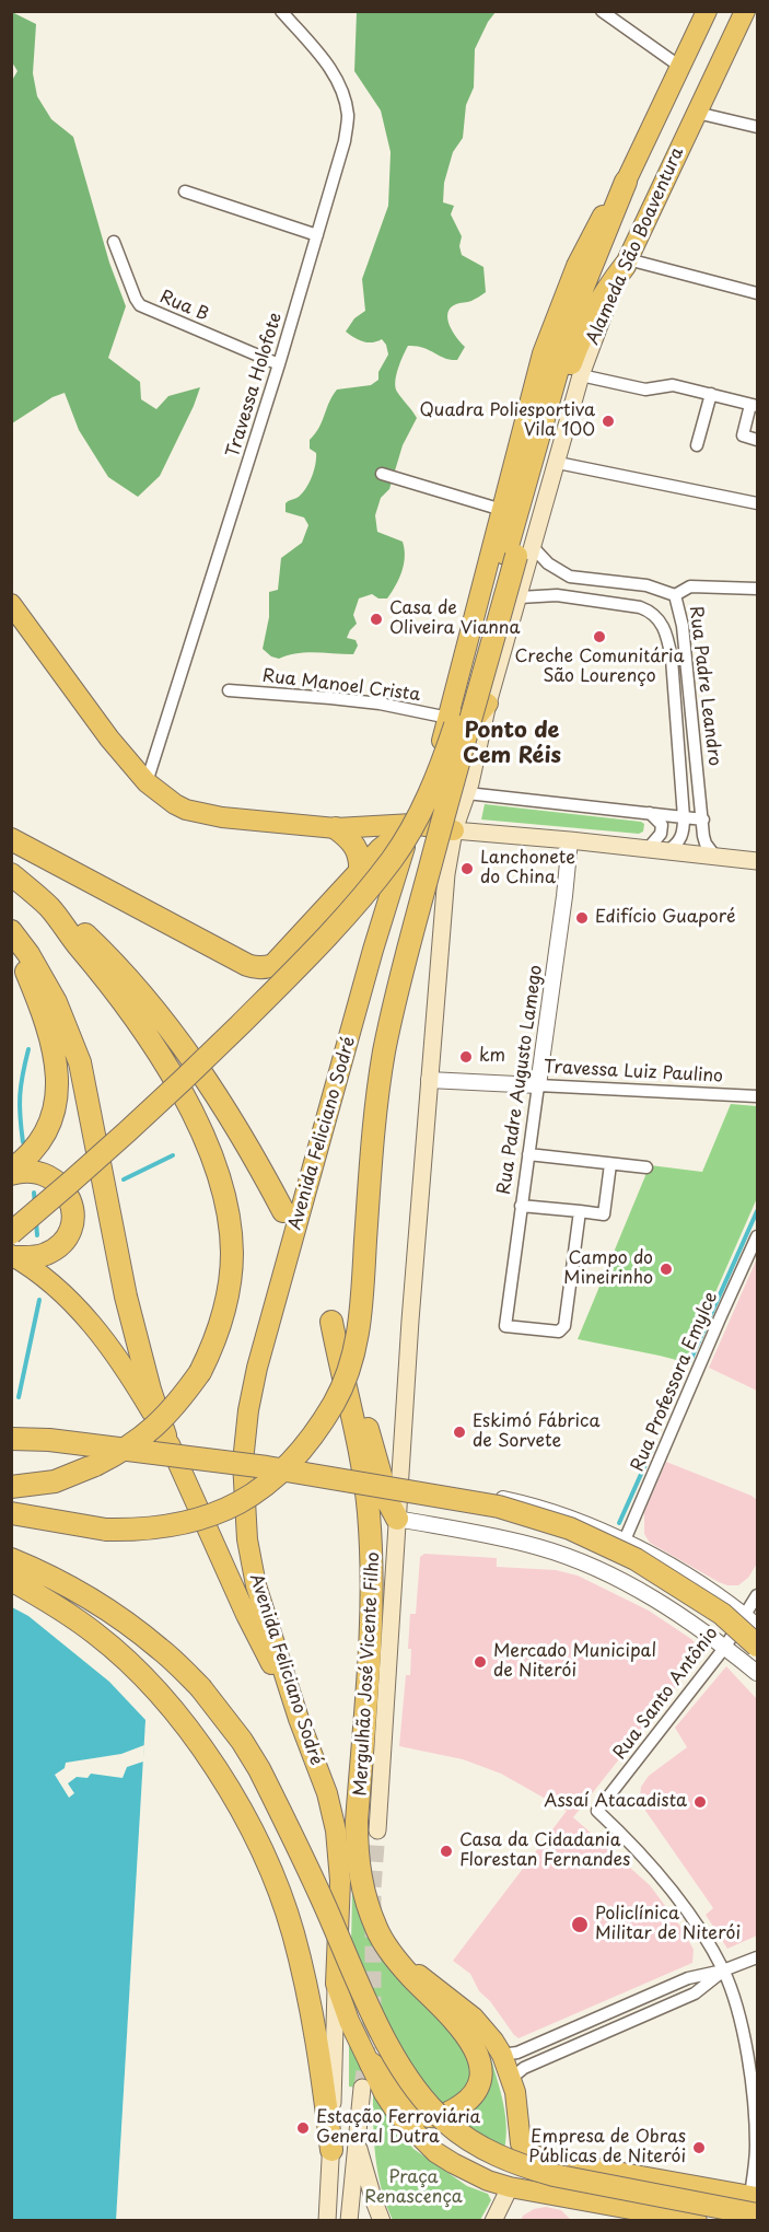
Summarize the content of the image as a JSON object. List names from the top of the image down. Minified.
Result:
{"streets":{"main road":["Alameda São Boaventura","Avenida Feliciano Sodré","Mergulhão José Vicente Filho"],"street":["Rua B","Travessa Holofote","Rua Manoel Crista","Rua Padre Leandro","Travessa Luiz Paulino","Rua Padre Augusto Lamego","Rua Professora Emylce","Rua Santo Antônio"]},"crossings":[["Alameda São Boaventura","Rua Manoel Crista"],["Alameda São Boaventura","Rua Padre Leandro"],["Alameda São Boaventura","Avenida Feliciano Sodré"],["Rua B","Travessa Holofote"],["Travessa Luiz Paulino","Rua Padre Augusto Lamego"]],"districts":["Ponto de Cem Réis"],"parks":["Praça Renascença"],"places":["Quadra Poliesportiva Vila 100","Casa de Oliveira Vianna","Creche Comunitária São Lourenço","Lanchonete do China","Edifício Guaporé","km","Campo do Mineirinho","Eskimó Fábrica de Sorvete","Mercado Municipal de Niterói","Assaí Atacadista","Casa da Cidadania Florestan Fernandes","Policlínica Militar de Niterói","Estação Ferroviária General Dutra","Empresa de Obras Públicas de Niterói"]}
